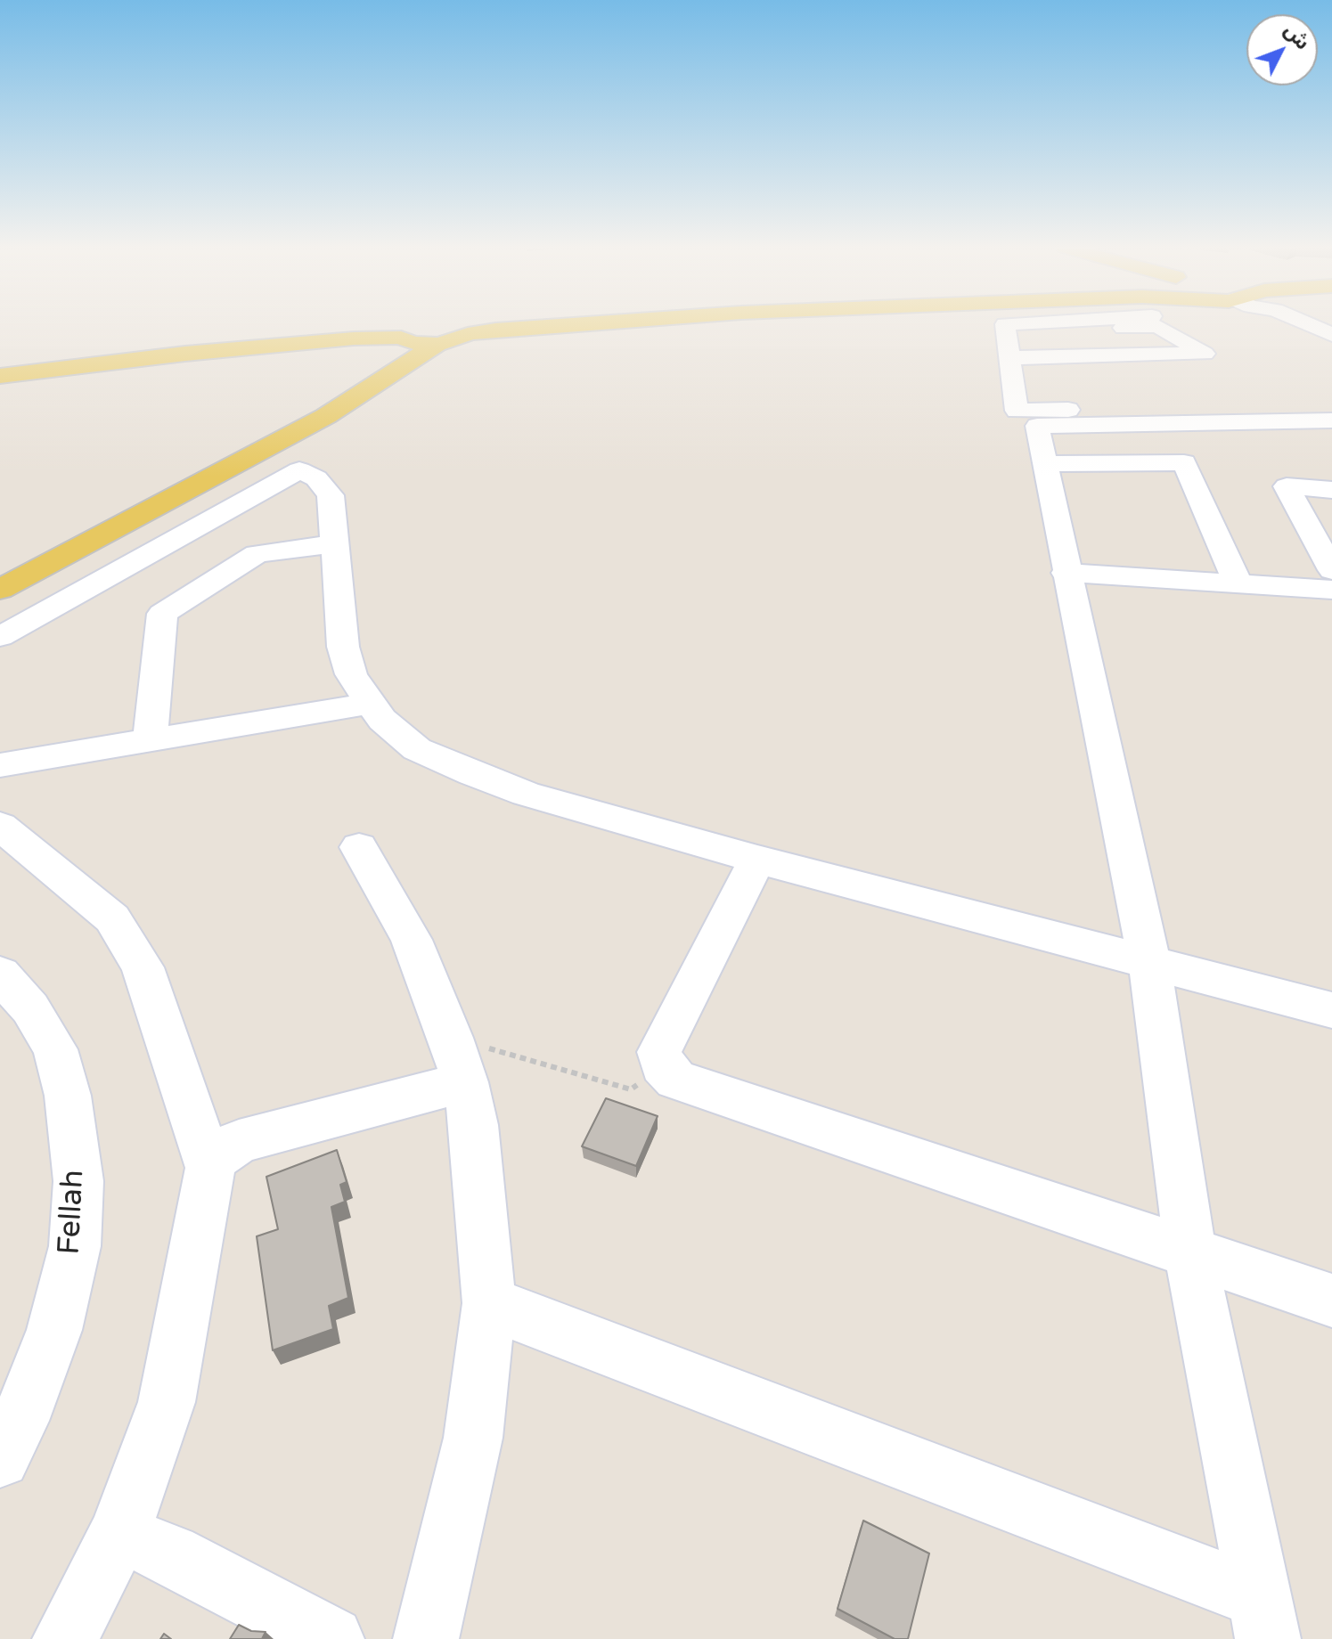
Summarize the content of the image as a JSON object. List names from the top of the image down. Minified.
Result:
{"streets":{"street":["Fellah"]},"north":"top right"}
